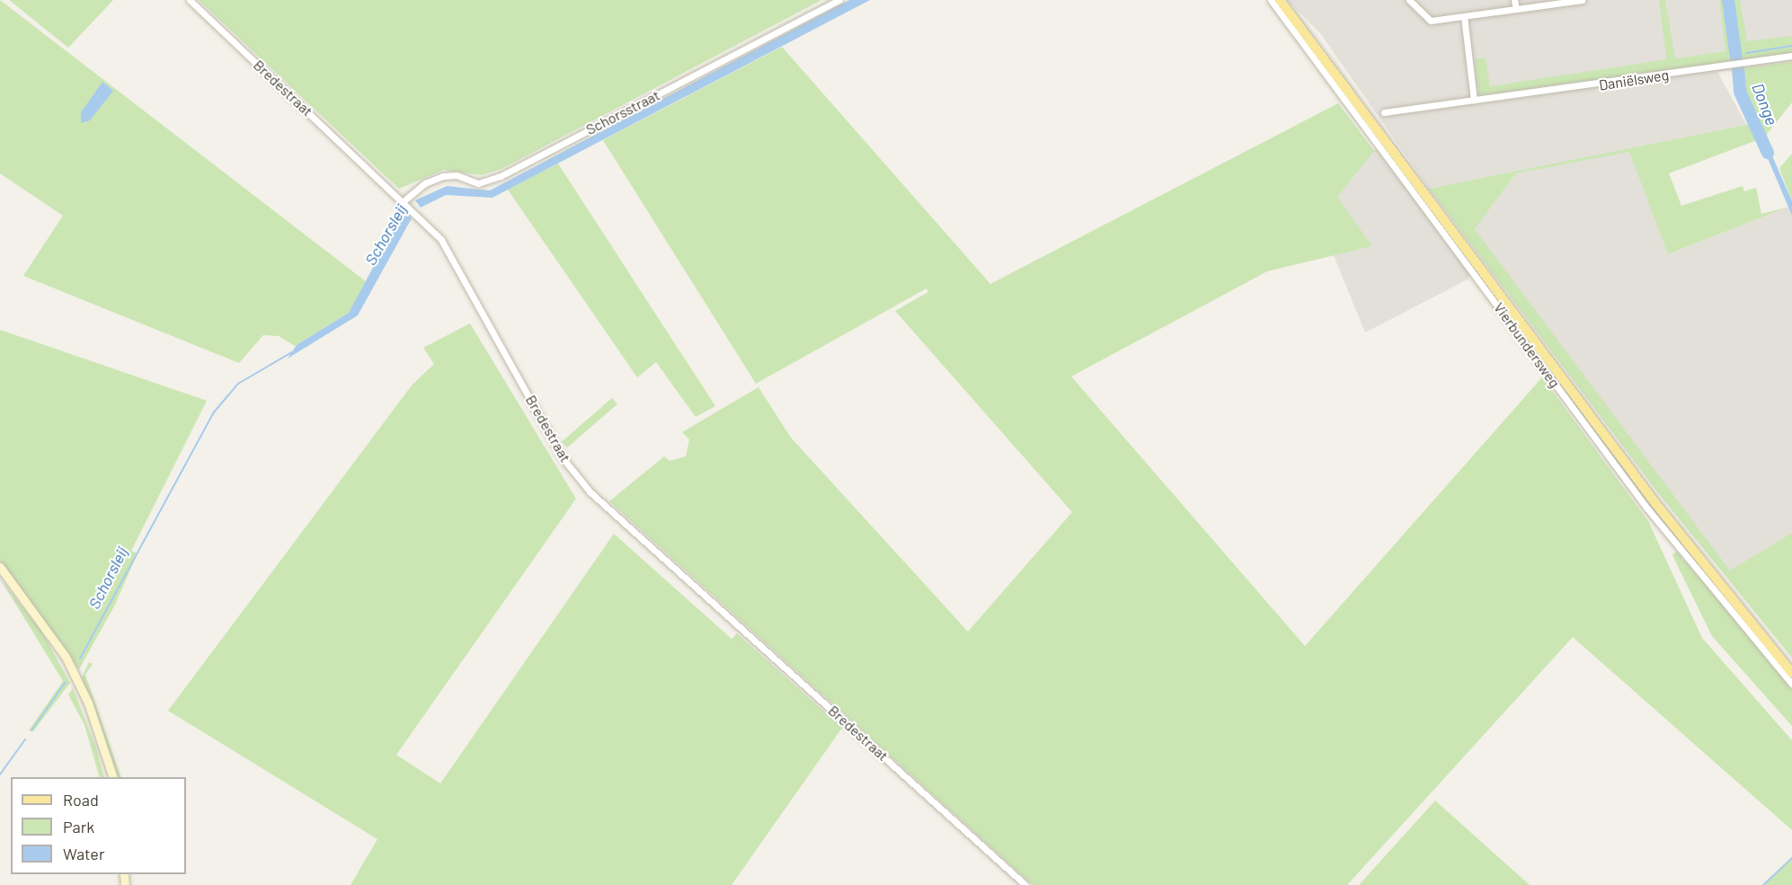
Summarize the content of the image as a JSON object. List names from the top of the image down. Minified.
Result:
{"streets":{"main road":["Vierbundersweg"],"street":["Daniëlsweg","Bredestraat","Schorsstraat"]},"crossings":[["Bredestraat","Schorsstraat"]],"water":["Donge","Schorsleij"],"legend":["Road","Park","Water"]}
